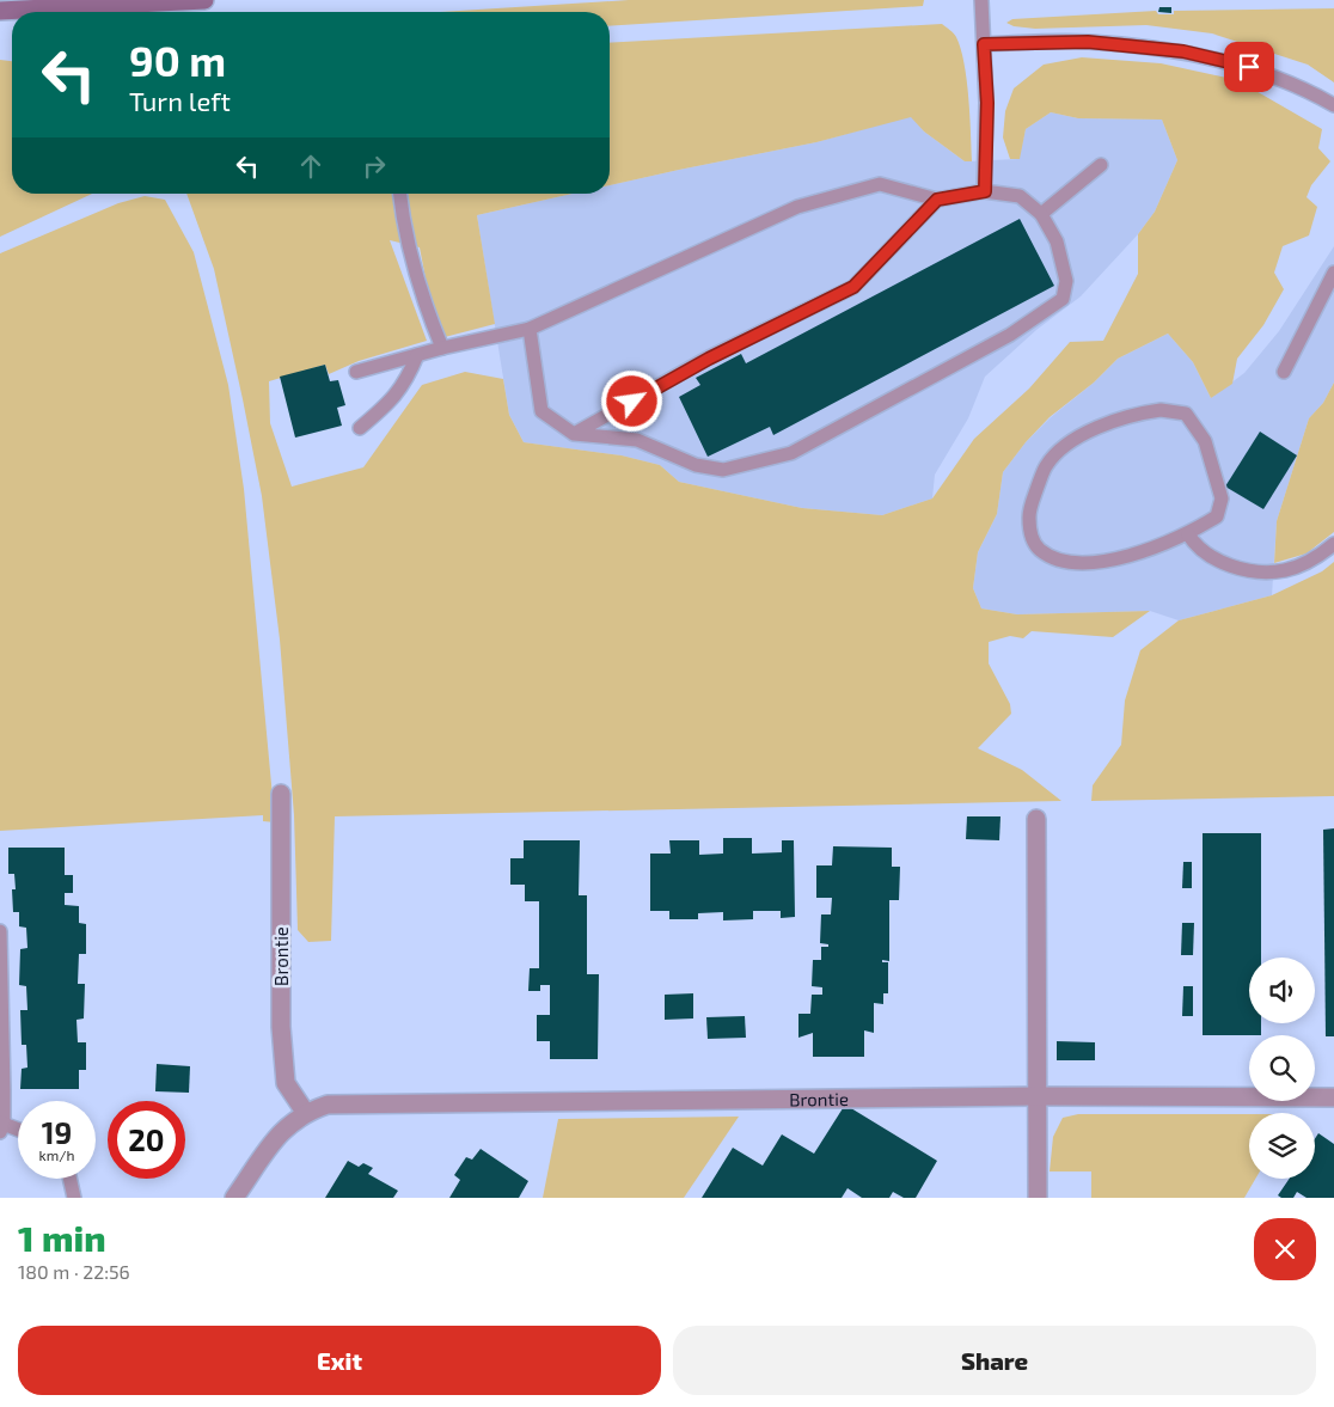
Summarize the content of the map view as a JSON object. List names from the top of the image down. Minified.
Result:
{"streets":{"street":["Brontie"]},"page":{"turn":["90 m","Turn left"],"speed":"19 km/h","limit":"20","heading":["1 min","180 m · 22:56"],"buttons":["Exit","Share"]}}
